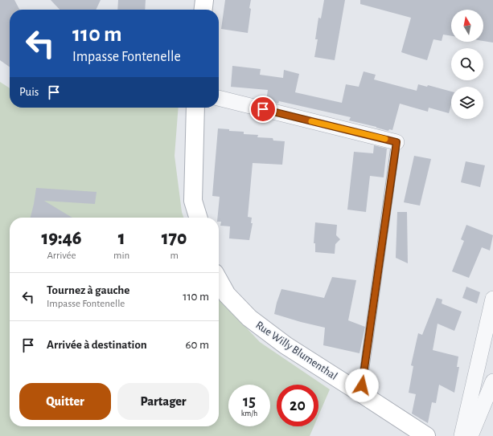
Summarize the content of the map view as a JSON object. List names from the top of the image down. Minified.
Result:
{"streets":{"main road":["Rue Willy Blumenthal"]},"north":"top","page":{"turn":["110 m","Impasse Fontenelle"],"then":"Puis","eta":["19:46","Arrivée","1","min","170","m"],"list":[{"name":"Tournez à gauche","note":"Impasse Fontenelle","value":"110 m"},{"name":"Arrivée à destination","value":"60 m"}],"buttons":["Quitter","Partager"],"speed":"15 km/h","limit":"20"}}
